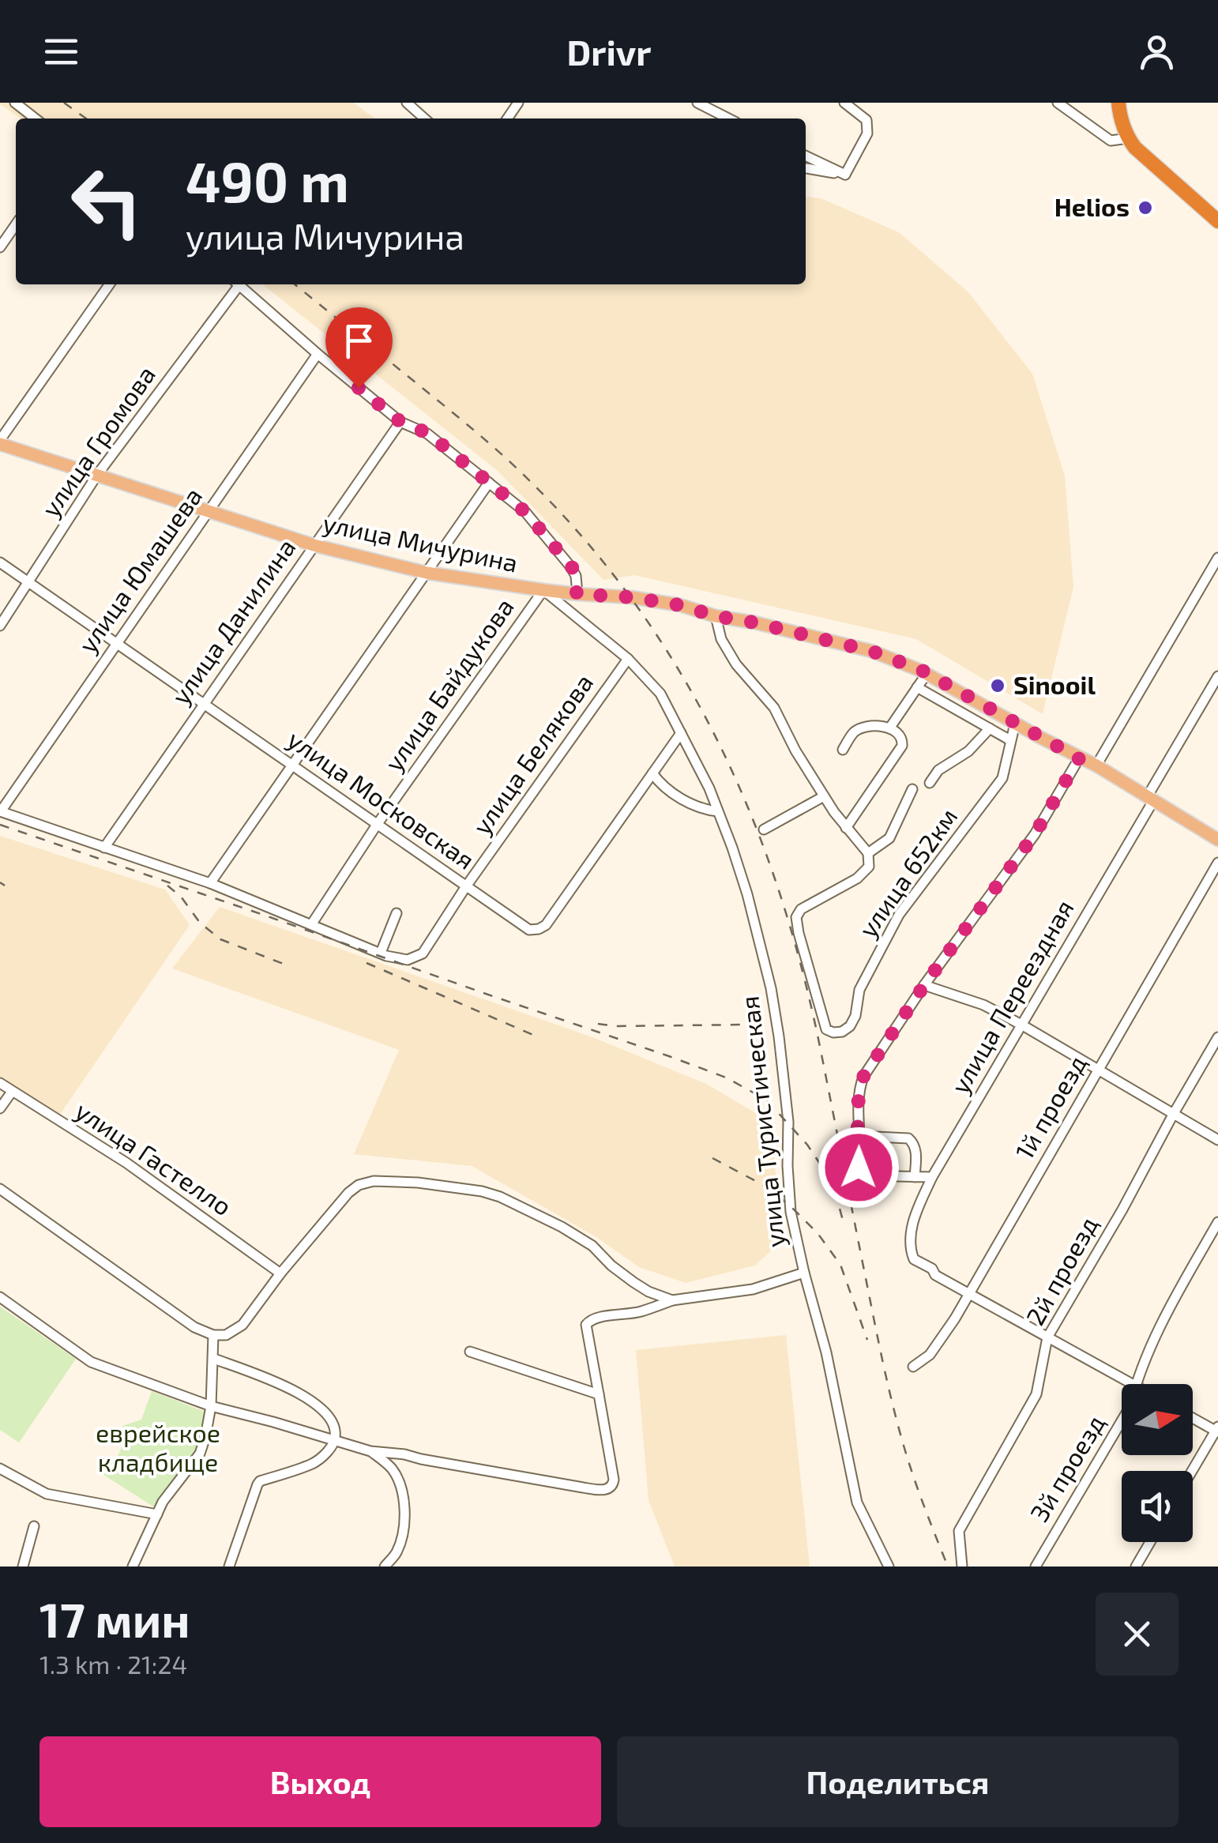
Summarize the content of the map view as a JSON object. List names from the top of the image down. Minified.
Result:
{"streets":{"main road":["улица Мичурина"],"street":["улица Громова","улица Юмашева","улица Данилина","улица Байдукова","улица Белякова","улица Московская","улица 652км","улица Переездная","1й проезд","улица Туристическая","улица Гастелло","2й проезд","3й проезд"]},"crossings":[["улица Громова","улица Мичурина"],["улица Громова","улица Московская"],["улица Мичурина","улица Юмашева"],["улица Мичурина","улица Данилина"],["улица Мичурина","улица Байдукова"],["улица Мичурина","улица 652км"],["улица Мичурина","улица Переездная"],["улица Мичурина","улица Туристическая"],["улица Юмашева","улица Московская"],["улица Данилина","улица Московская"],["улица Байдукова","улица Московская"],["улица Байдукова","улица Туристическая"],["улица Белякова","улица Московская"],["улица Белякова","улица Туристическая"],["улица Московская","улица Туристическая"],["улица Переездная","1й проезд"]],"parks":["еврейское кладбище"],"places":["Helios","Sinooil"],"north":"right","page":{"header":"Drivr","turn":["490 m","улица Мичурина"],"heading":["17 мин","1.3 km · 21:24"],"buttons":["Выход","Поделиться"]}}
